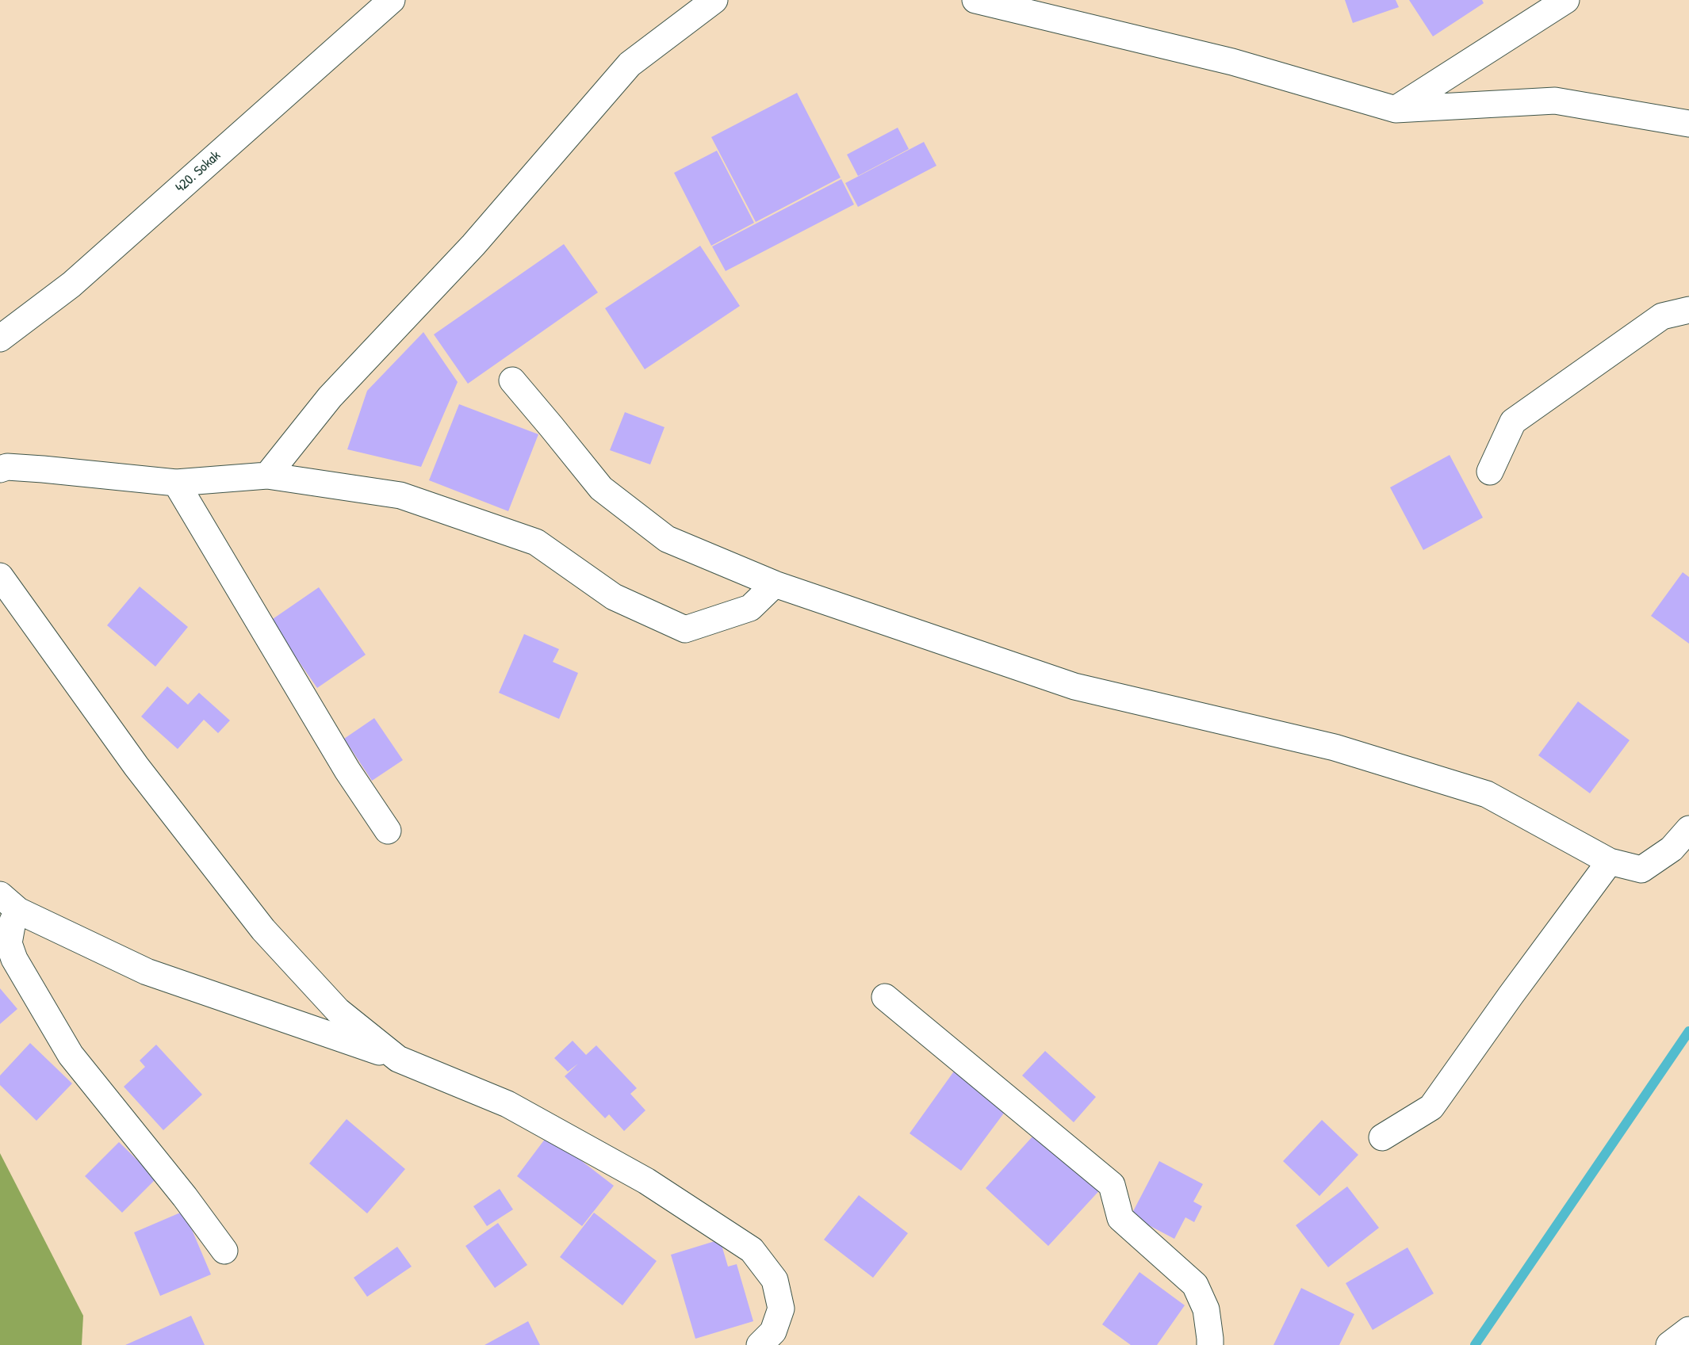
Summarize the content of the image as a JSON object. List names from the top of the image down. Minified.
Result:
{"streets":{"street":["420. Sokak"]}}
